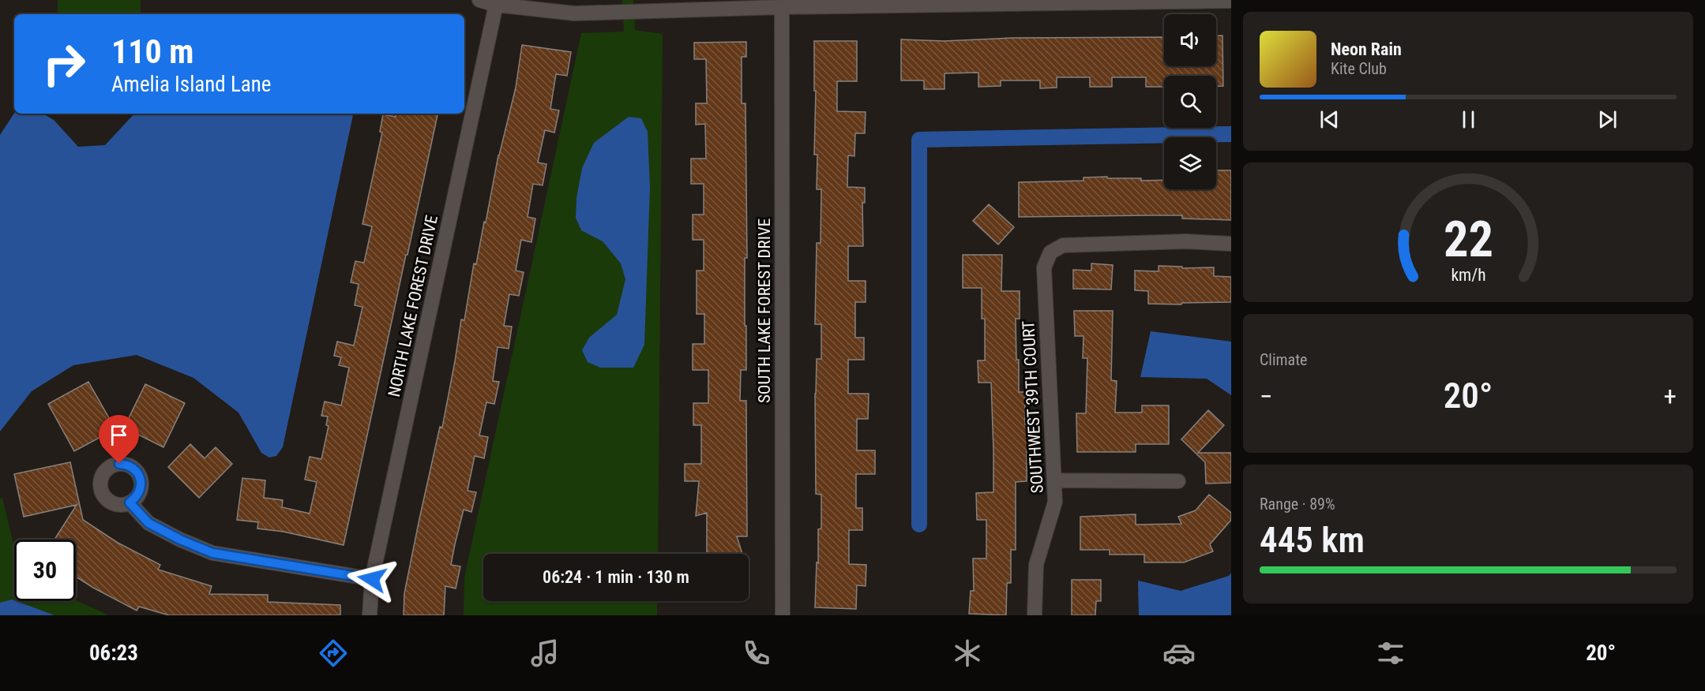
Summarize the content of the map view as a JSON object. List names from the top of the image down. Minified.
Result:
{"streets":{"street":["NORTH LAKE FOREST DRIVE","SOUTH LAKE FOREST DRIVE","SOUTHWEST 39TH COURT"]},"page":{"turn":["110 m","Amelia Island Lane"],"song":["Neon Rain","Kite Club"],"tile":["Climate",["Range · 89%","445 km"]],"heat":["−","20°","+"],"limit":"30","trip":"06:24 · 1 min · 130 m","tabs":["06:23","20°"],"gauge":["22","km/h"]}}
